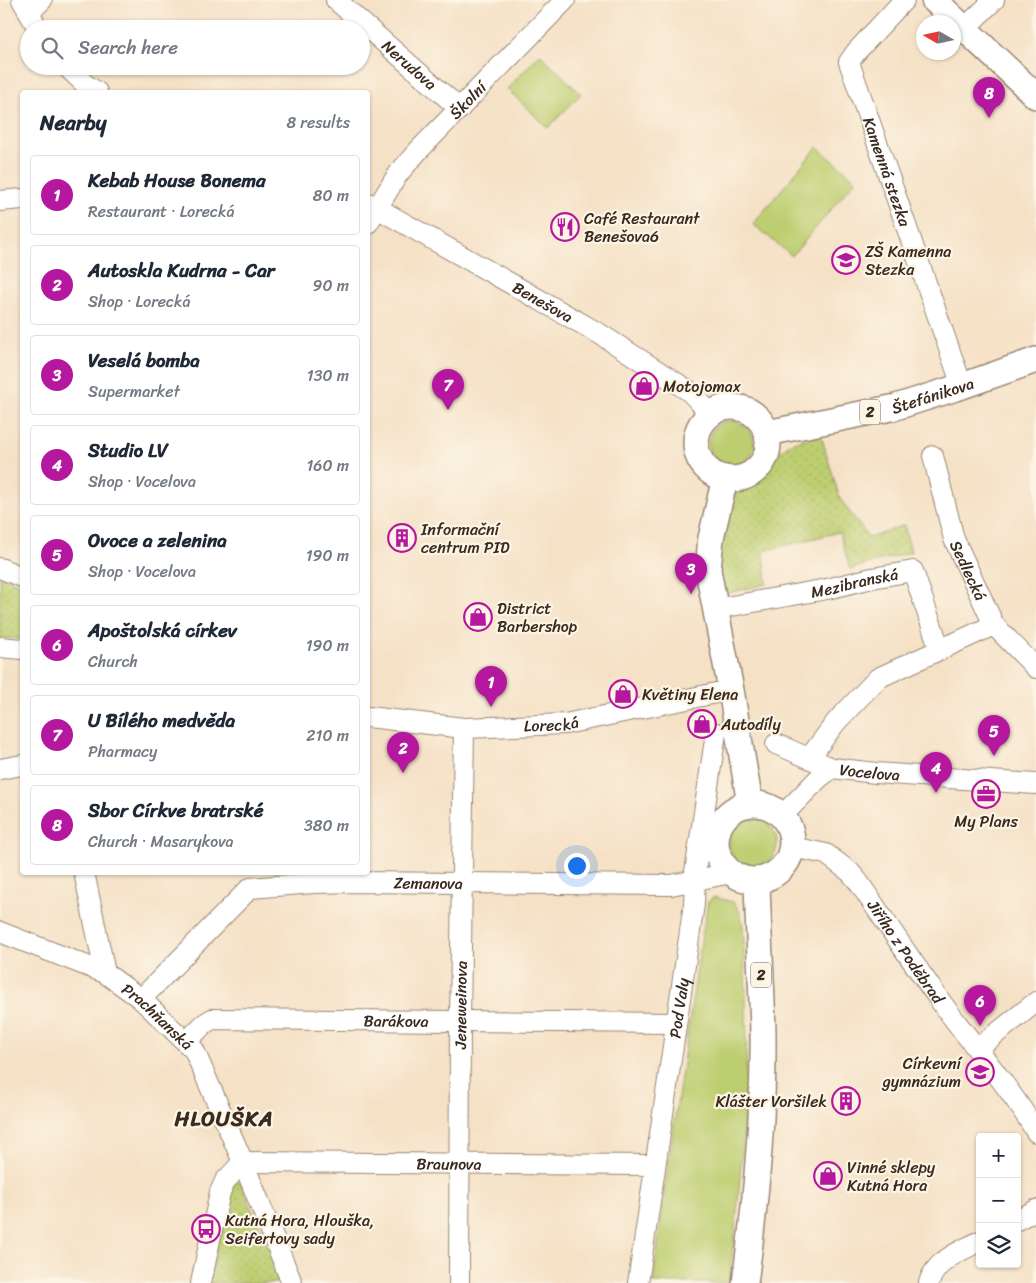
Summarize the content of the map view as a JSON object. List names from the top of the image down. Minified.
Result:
{"streets":{"main road":["Štefánikova","2"],"street":["Nerudova","Školní","Kamenná stezka","Benešova","Sedlecká","Mezibranská","Lorecká","Vocelova","Zemanova","Jiřího z Poděbrad","Jeneweinova","Pod Valy","Prachňanská","Barákova","Braunova"]},"crossings":[["Nerudova","Školní"],["Školní","Benešova"],["Kamenná stezka","Štefánikova"],["Benešova","Štefánikova"],["2","Vocelova"],["2","Zemanova"],["2","Jiřího z Poděbrad"],["Lorecká","Jeneweinova"],["Vocelova","Zemanova"],["Vocelova","Jiřího z Poděbrad"],["Zemanova","Jiřího z Poděbrad"],["Zemanova","Jeneweinova"],["Zemanova","Pod Valy"],["Zemanova","Prachňanská"],["Jeneweinova","Barákova"],["Jeneweinova","Braunova"],["Pod Valy","Barákova"],["Pod Valy","Braunova"],["Prachňanská","Barákova"],["Prachňanská","Braunova"]],"districts":["HLOUŠKA"],"places":{"restaurant":["Café Restaurant Benešova6"],"school or university":["ZŠ Kamenna Stezka","Církevní gymnázium"],"shop":["Motojomax","District Barbershop","Květiny Elena","Autodíly","Vinné sklepy Kutná Hora"],"building":["Informační centrum PID","Klášter Voršilek"],"office":["My Plans"],"bus stop":["Kutná Hora, Hlouška, Seifertovy sady"]},"north":"left","page":{"search":"Search here","pins":["8","7","3","1","5","2","4","6"],"heading":["Nearby","8 results"],"list":[{"mark":"1","name":"Kebab House Bonema","note":"Restaurant · Lorecká","value":"80 m"},{"mark":"2","name":"Autoskla Kudrna - Car","note":"Shop · Lorecká","value":"90 m"},{"mark":"3","name":"Veselá bomba","note":"Supermarket","value":"130 m"},{"mark":"4","name":"Studio LV","note":"Shop · Vocelova","value":"160 m"},{"mark":"5","name":"Ovoce a zelenina","note":"Shop · Vocelova","value":"190 m"},{"mark":"6","name":"Apoštolská církev","note":"Church","value":"190 m"},{"mark":"7","name":"U Bílého medvěda","note":"Pharmacy","value":"210 m"},{"mark":"8","name":"Sbor Církve bratrské","note":"Church · Masarykova","value":"380 m"}],"map_buttons":["+","−"]}}
